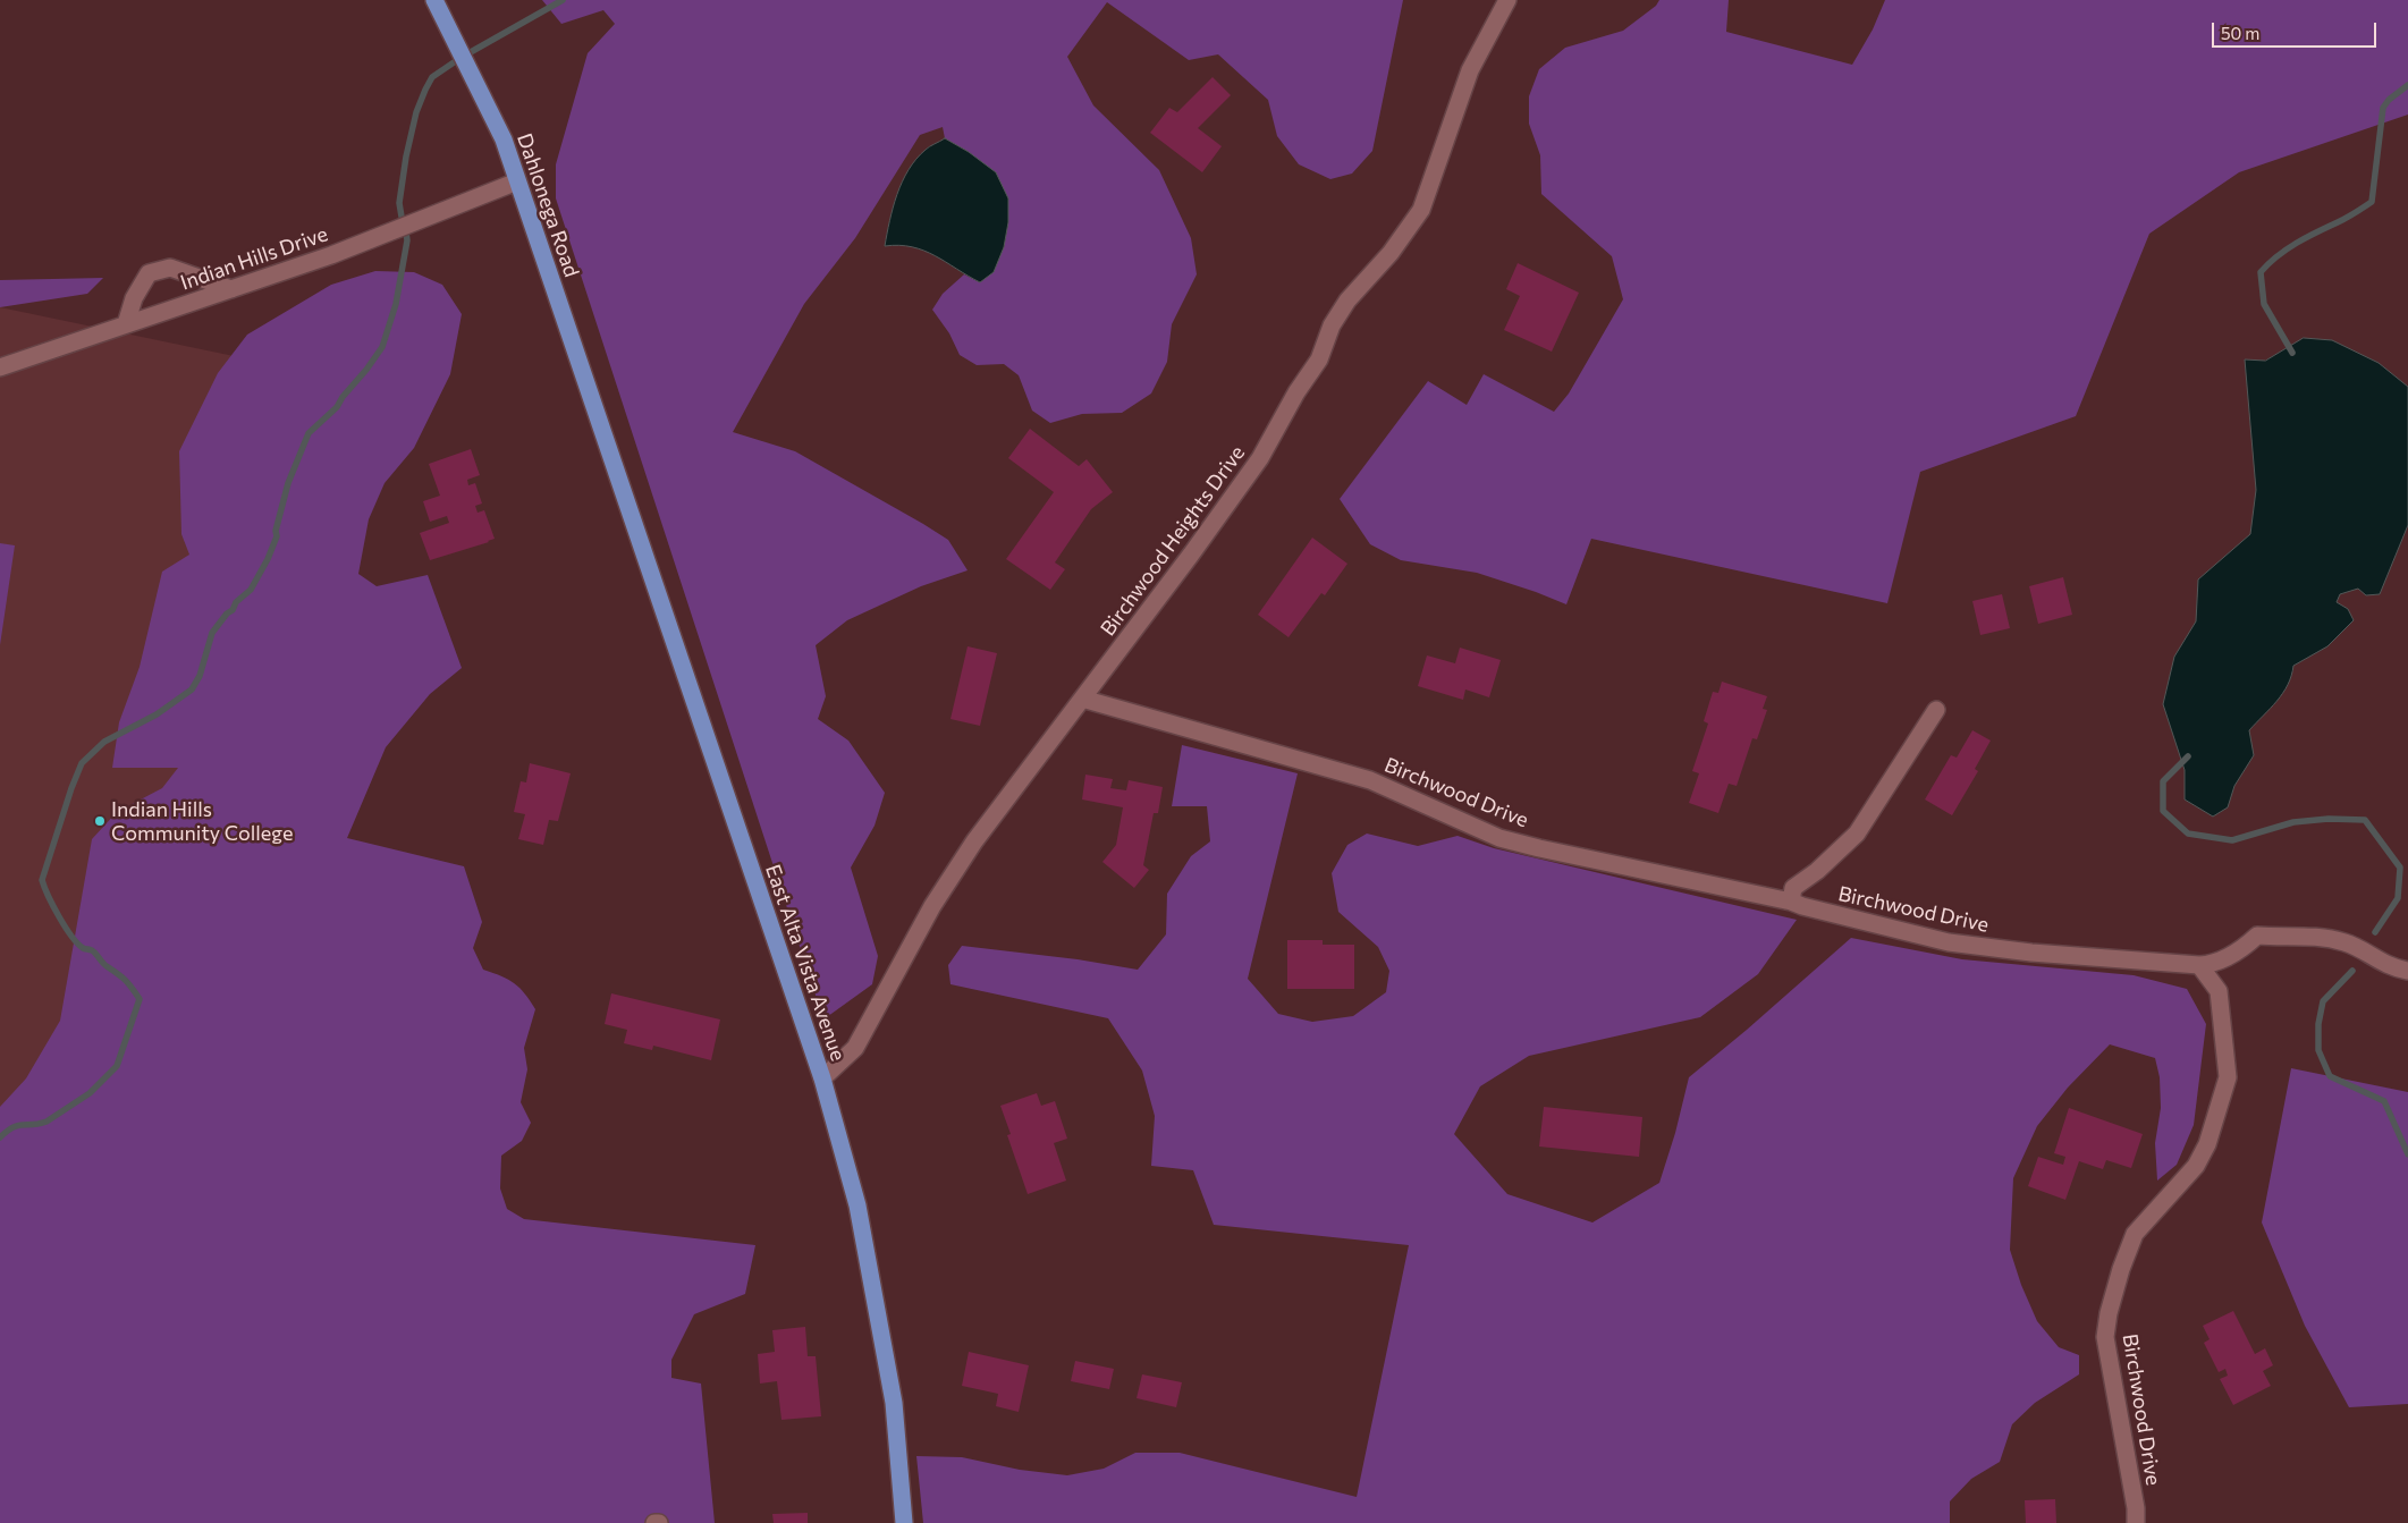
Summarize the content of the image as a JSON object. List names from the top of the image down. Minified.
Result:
{"streets":{"main road":["Dahlonega Road","East Alta Vista Avenue"],"street":["Indian Hills Drive","Birchwood Heights Drive","Birchwood Drive"]},"crossings":[["Dahlonega Road","Indian Hills Drive"],["Dahlonega Road","East Alta Vista Avenue"],["Birchwood Heights Drive","Birchwood Drive"],["Birchwood Heights Drive","East Alta Vista Avenue"]],"places":["Indian Hills Community College"],"scale_bar":"50 m"}
